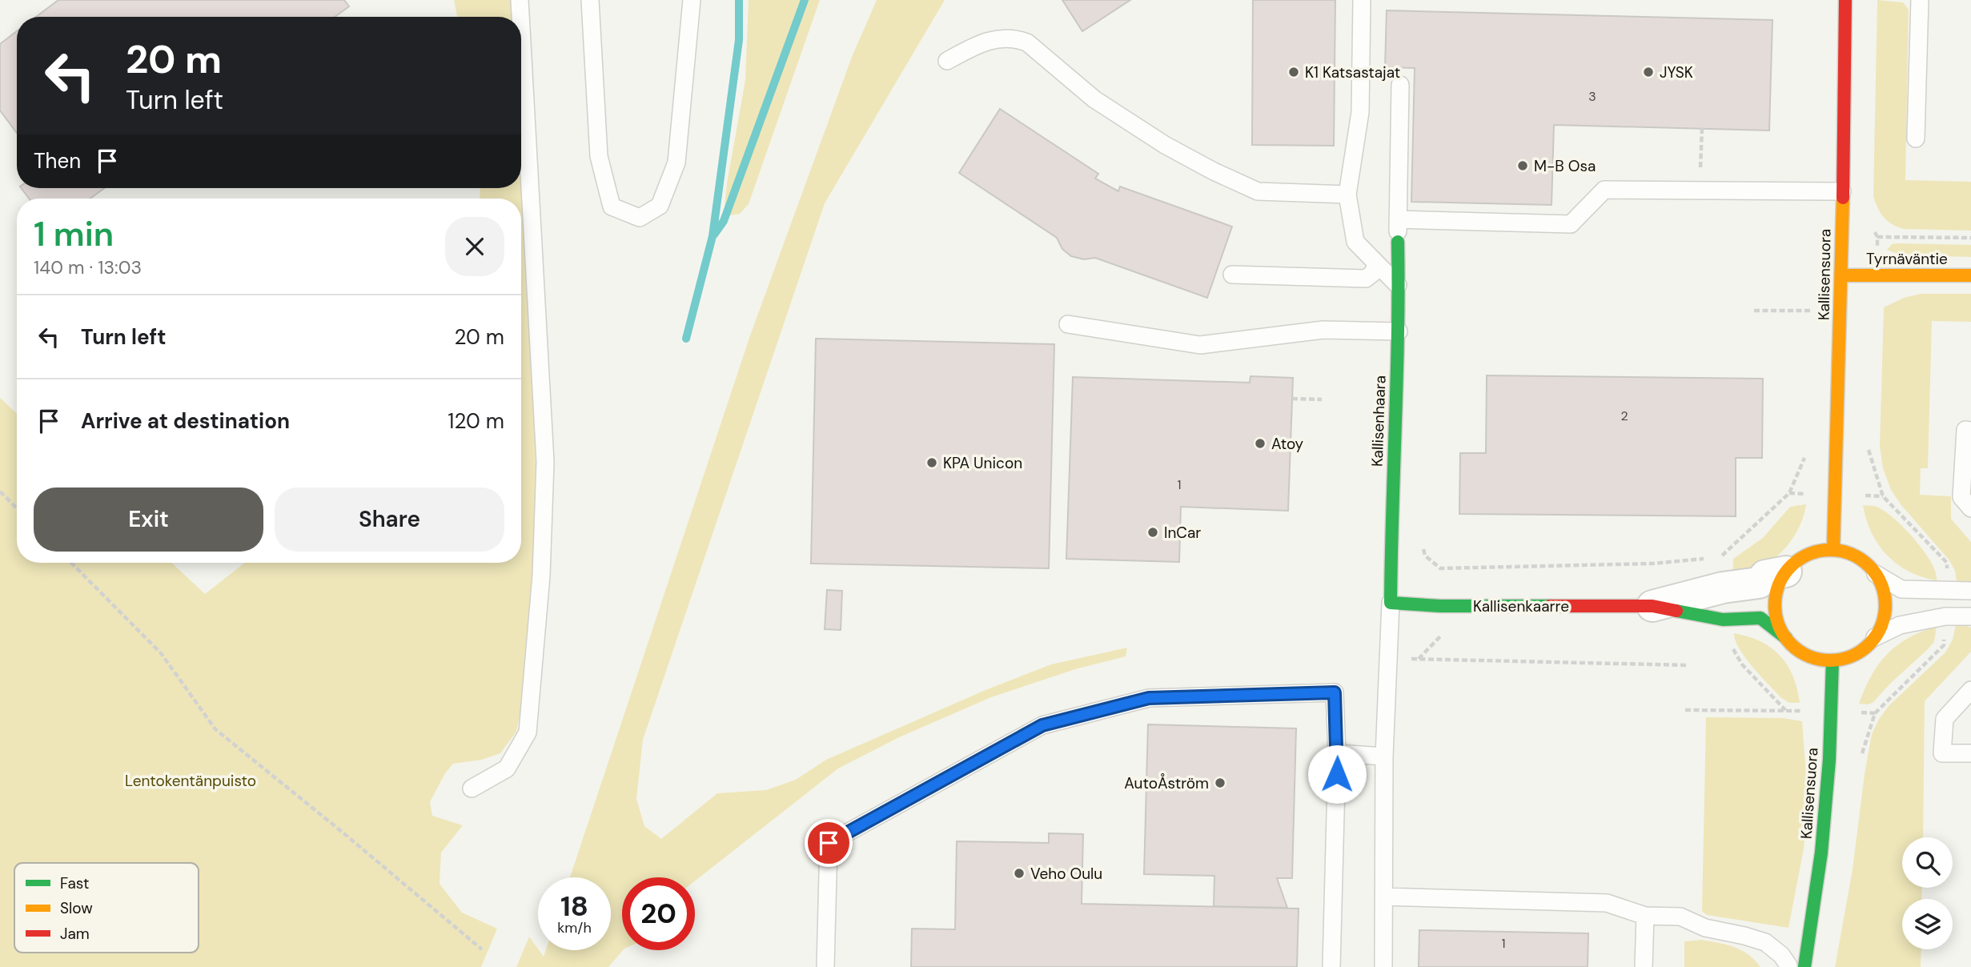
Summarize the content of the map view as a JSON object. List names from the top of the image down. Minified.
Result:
{"streets":{"street":["Tyrnäväntie","Kallisensuora","Kallisenhaara","Kallisenkaarre"]},"crossings":[["Tyrnäväntie","Kallisensuora"],["Kallisensuora","Kallisenkaarre"],["Kallisenhaara","Kallisenkaarre"]],"parks":["Lentokentänpuisto"],"places":["K1 Katsastajat","JYSK","M-B Osa","Atoy","KPA Unicon","InCar","AutoÅström","Veho Oulu"],"house_numbers":["3","2","1","1"],"legend":["Fast","Slow","Jam"],"page":{"turn":["20 m","Turn left"],"then":"Then","heading":["1 min","140 m · 13:03"],"list":[{"name":"Turn left","value":"20 m"},{"name":"Arrive at destination","value":"120 m"}],"buttons":["Exit","Share"],"speed":"18 km/h","limit":"20"}}
